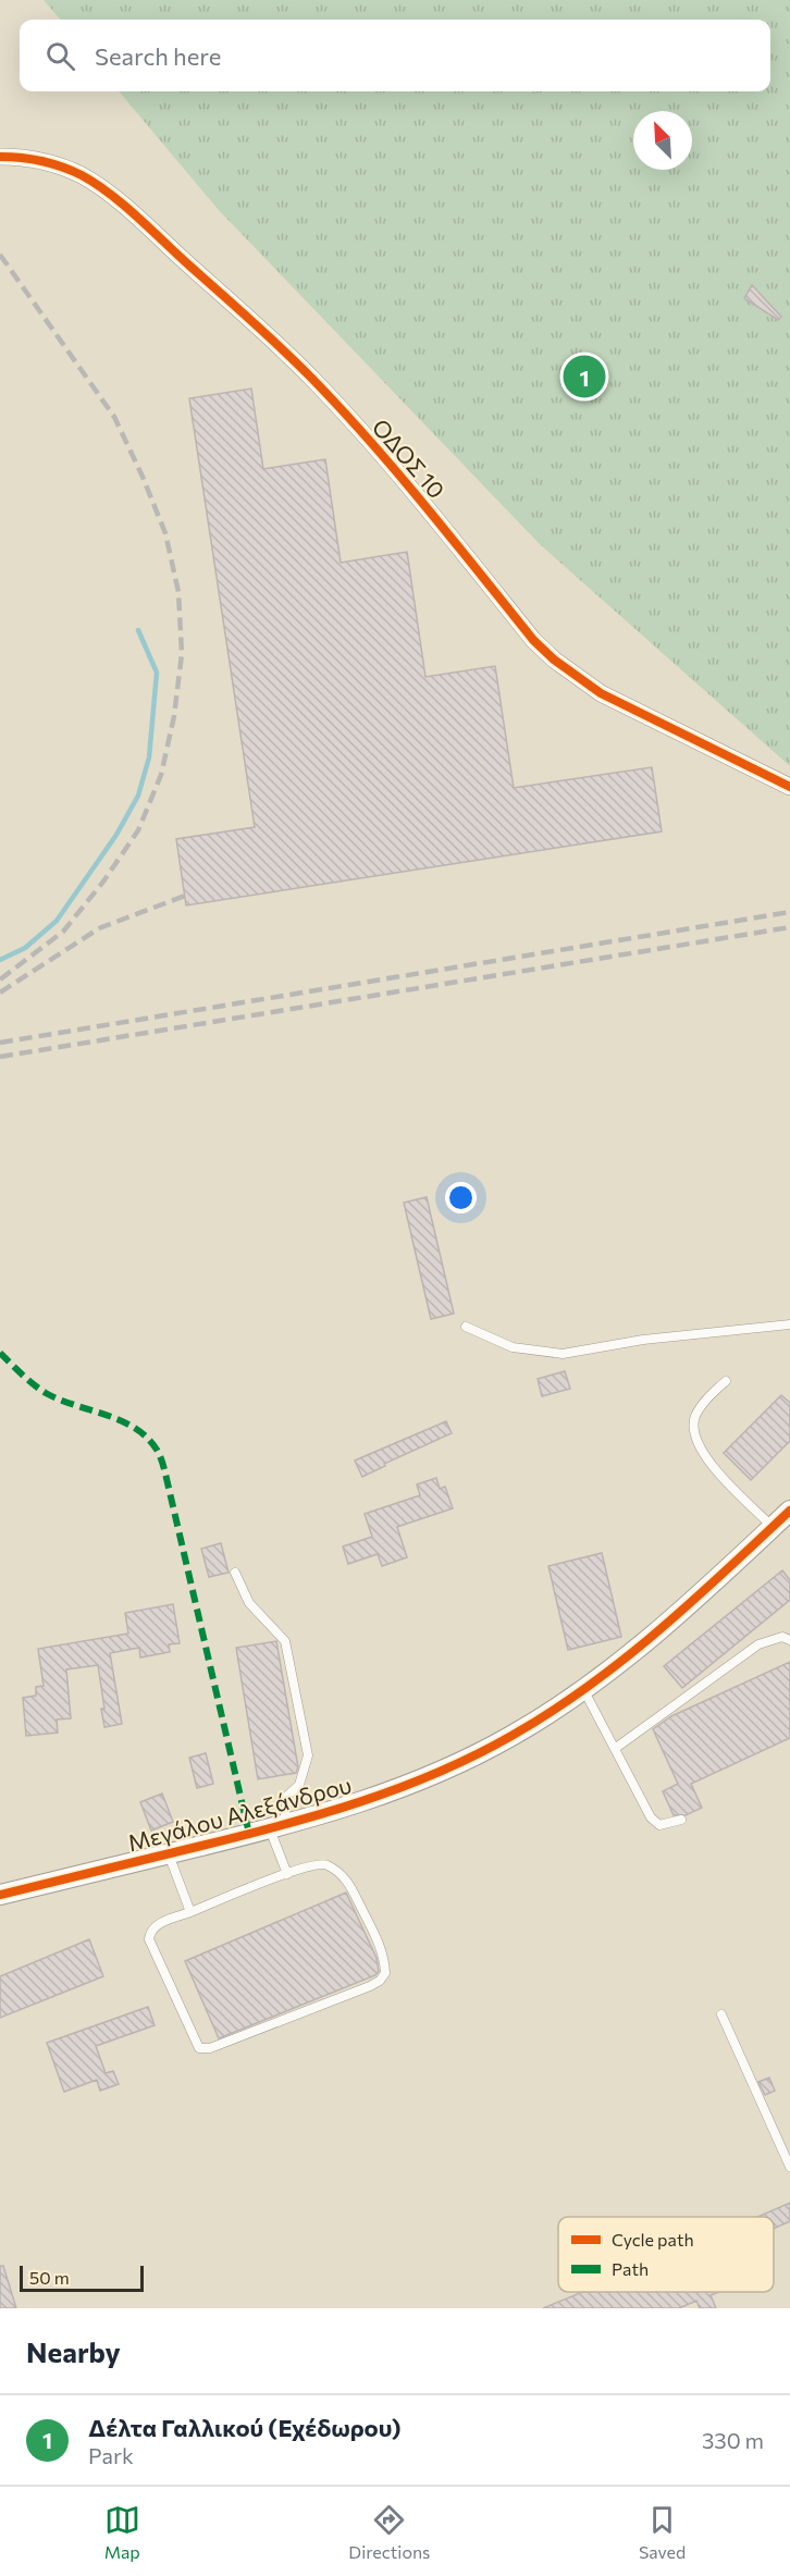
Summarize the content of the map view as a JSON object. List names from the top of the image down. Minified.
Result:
{"streets":{"street":["ΟΔΟΣ 10","Μεγάλου Αλεξάνδρου"]},"legend":["Cycle path","Path"],"scale_bar":"50 m","north":"top left","page":{"search":"Search here","pins":"1","scale":"50 m","heading":"Nearby","list":[{"mark":"1","name":"Δέλτα Γαλλικού (Εχέδωρου)","note":"Park","value":"330 m"}],"nav":["Map","Directions","Saved"]}}
